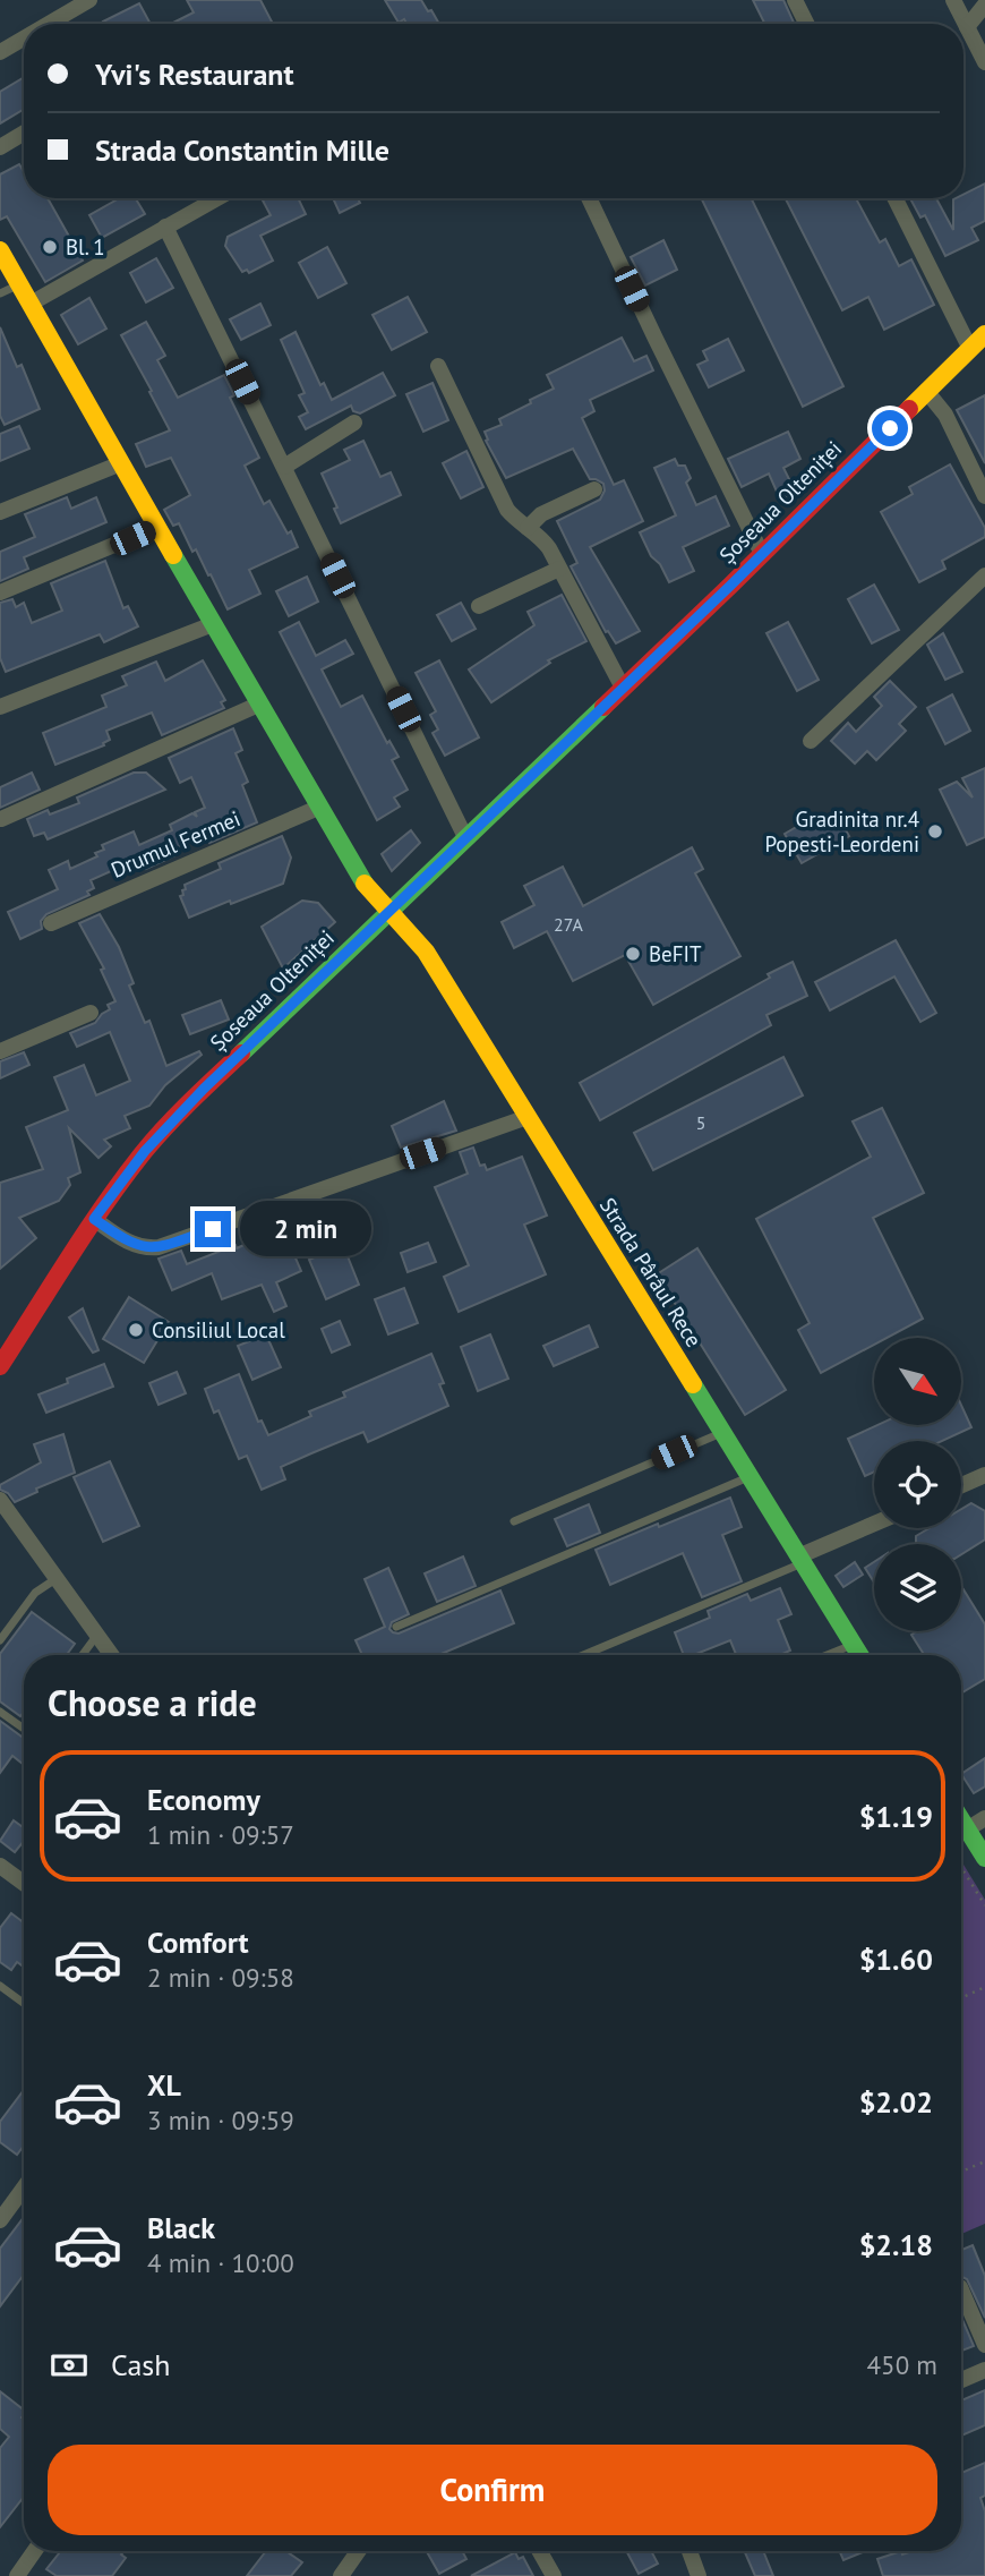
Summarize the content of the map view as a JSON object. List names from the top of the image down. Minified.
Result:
{"streets":{"street":["Șoseaua Olteniței","Drumul Fermei","Strada Pârâul Rece"]},"crossings":[["Șoseaua Olteniței","Strada Pârâul Rece"]],"places":["Bl. 1","Gradinita nr.4 Popesti-Leordeni","BeFIT","Consiliul Local"],"house_numbers":["27A","5"],"north":"bottom right","page":{"banner":["Yvi's Restaurant","Strada Constantin Mille"],"bubble":"2 min","heading":"Choose a ride","list":[{"name":"Economy","note":"1 min · 09:57","value":"$1.19"},{"name":"Comfort","note":"2 min · 09:58","value":"$1.60"},{"name":"XL","note":"3 min · 09:59","value":"$2.02"},{"name":"Black","note":"4 min · 10:00","value":"$2.18"}],"pay":["Cash","450 m"],"buttons":"Confirm"}}
